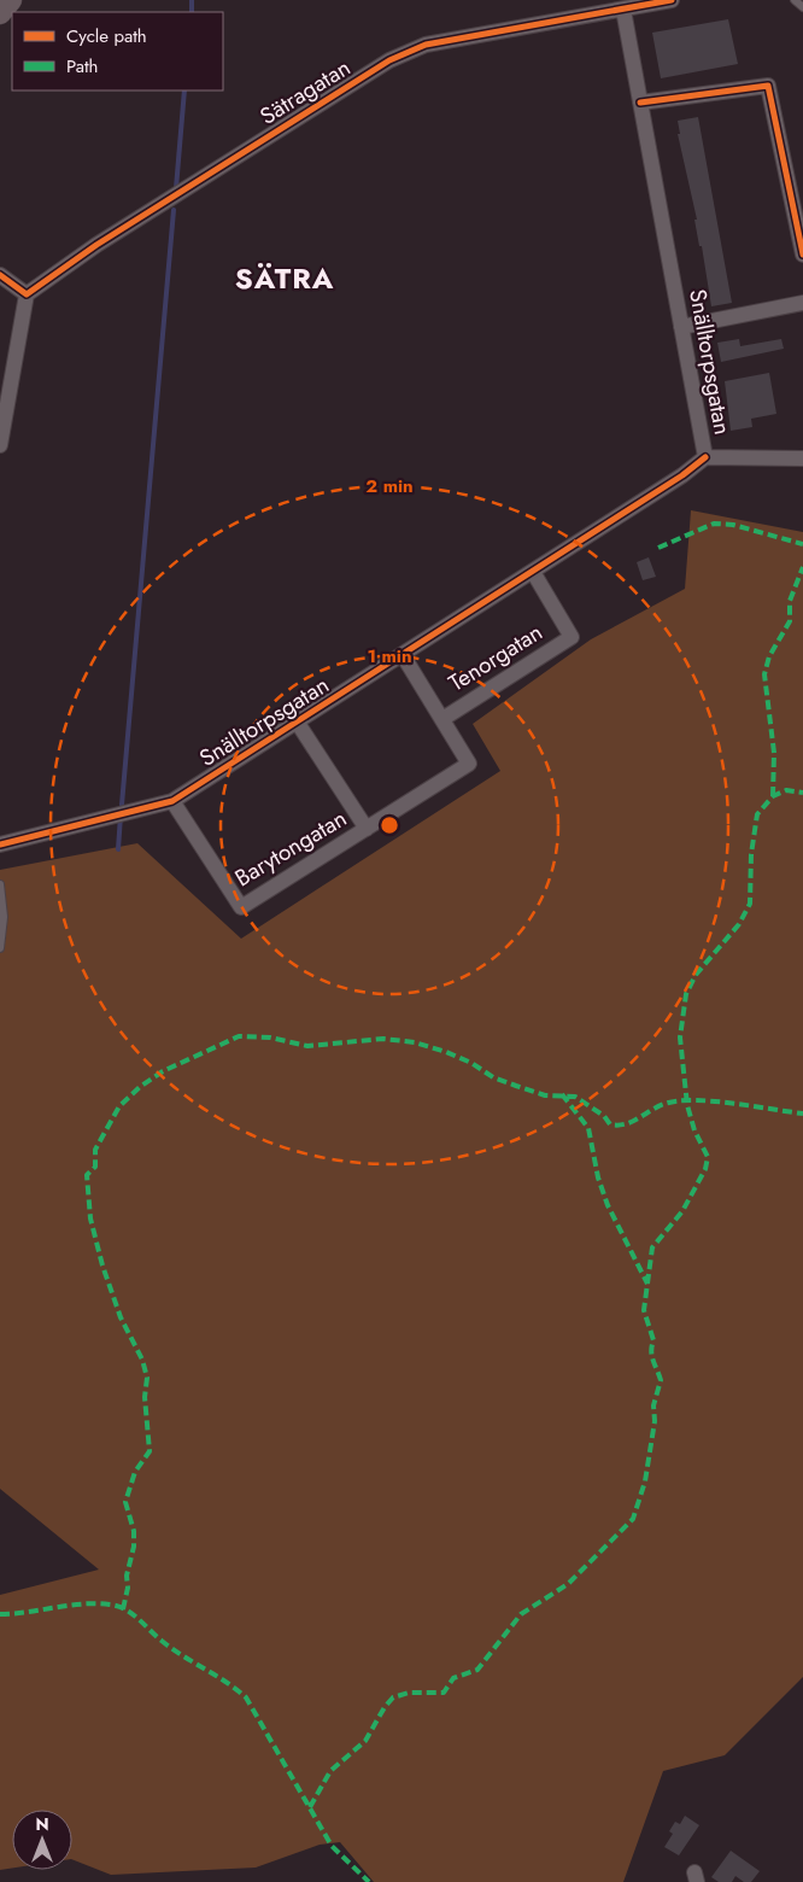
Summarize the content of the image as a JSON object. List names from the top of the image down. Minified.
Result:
{"streets":{"street":["Sätragatan","Snälltorpsgatan","Tenorgatan","Barytongatan"]},"crossings":[["Sätragatan","Snälltorpsgatan"],["Snälltorpsgatan","Tenorgatan"],["Snälltorpsgatan","Barytongatan"],["Tenorgatan","Barytongatan"]],"districts":["SÄTRA"],"legend":["Cycle path","Path"],"north":"top","rings":["2 min","1 min"]}
